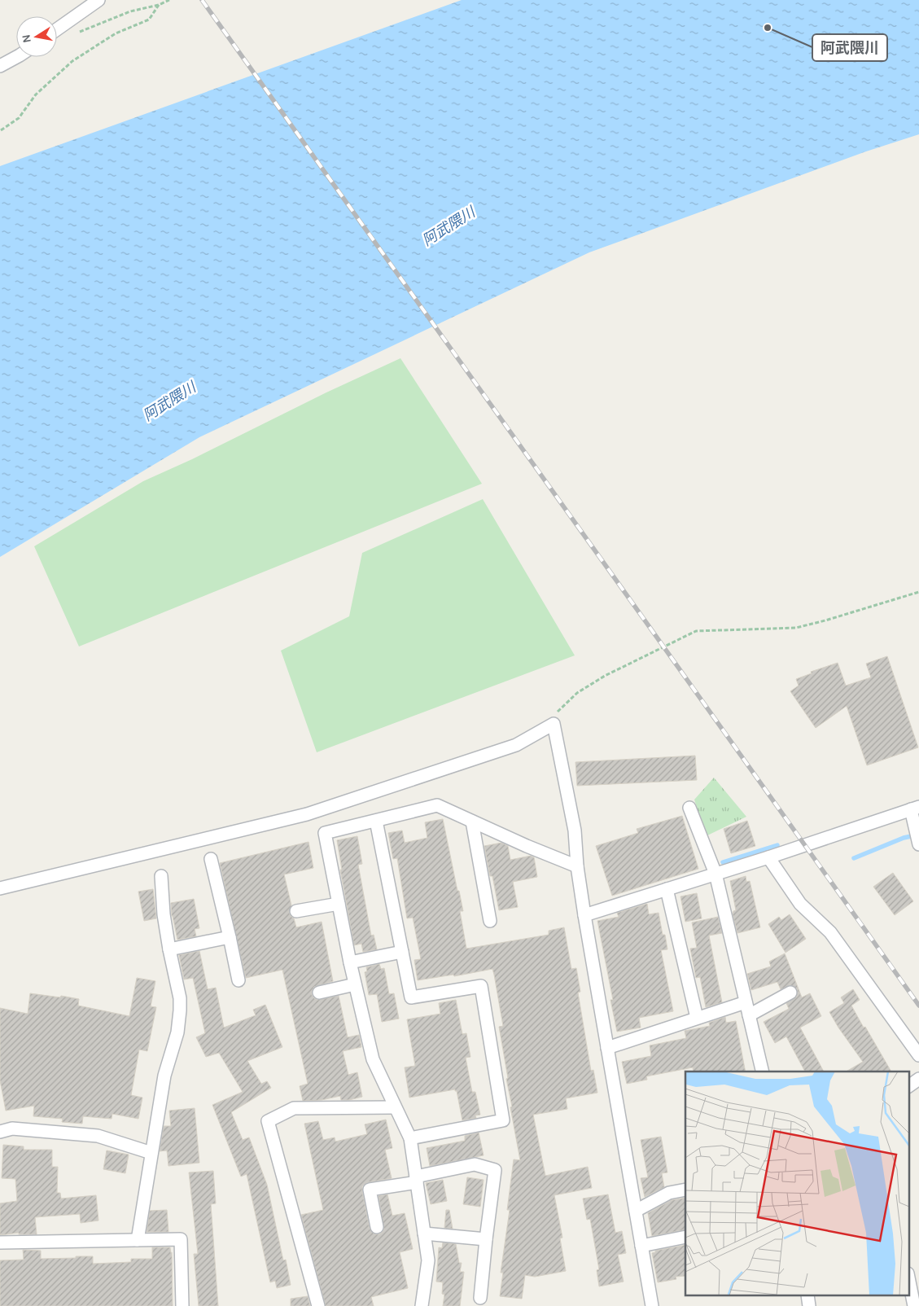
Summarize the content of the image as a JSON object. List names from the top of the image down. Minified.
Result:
{"water":["阿武隈川"],"places":["阿武隈川"],"north":"left"}
